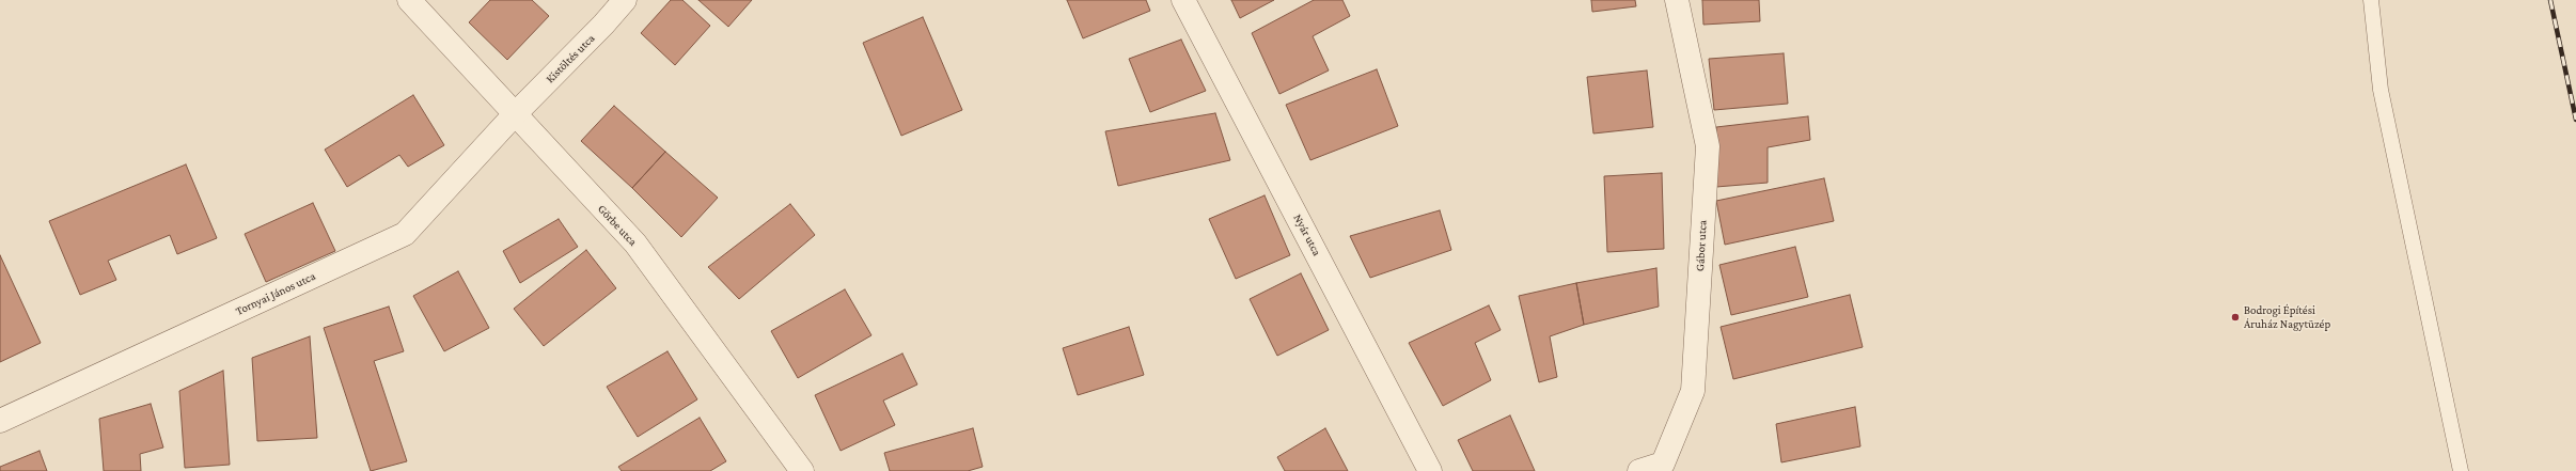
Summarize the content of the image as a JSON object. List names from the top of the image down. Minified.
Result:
{"streets":{"street":["Kistöltés utca","Görbe utca","Nyár utca","Gábor utca","Tornyai János utca"]},"crossings":[["Kistöltés utca","Görbe utca"],["Kistöltés utca","Tornyai János utca"],["Görbe utca","Tornyai János utca"]],"places":["Bodrogi Építési Áruház Nagytüzép"]}
